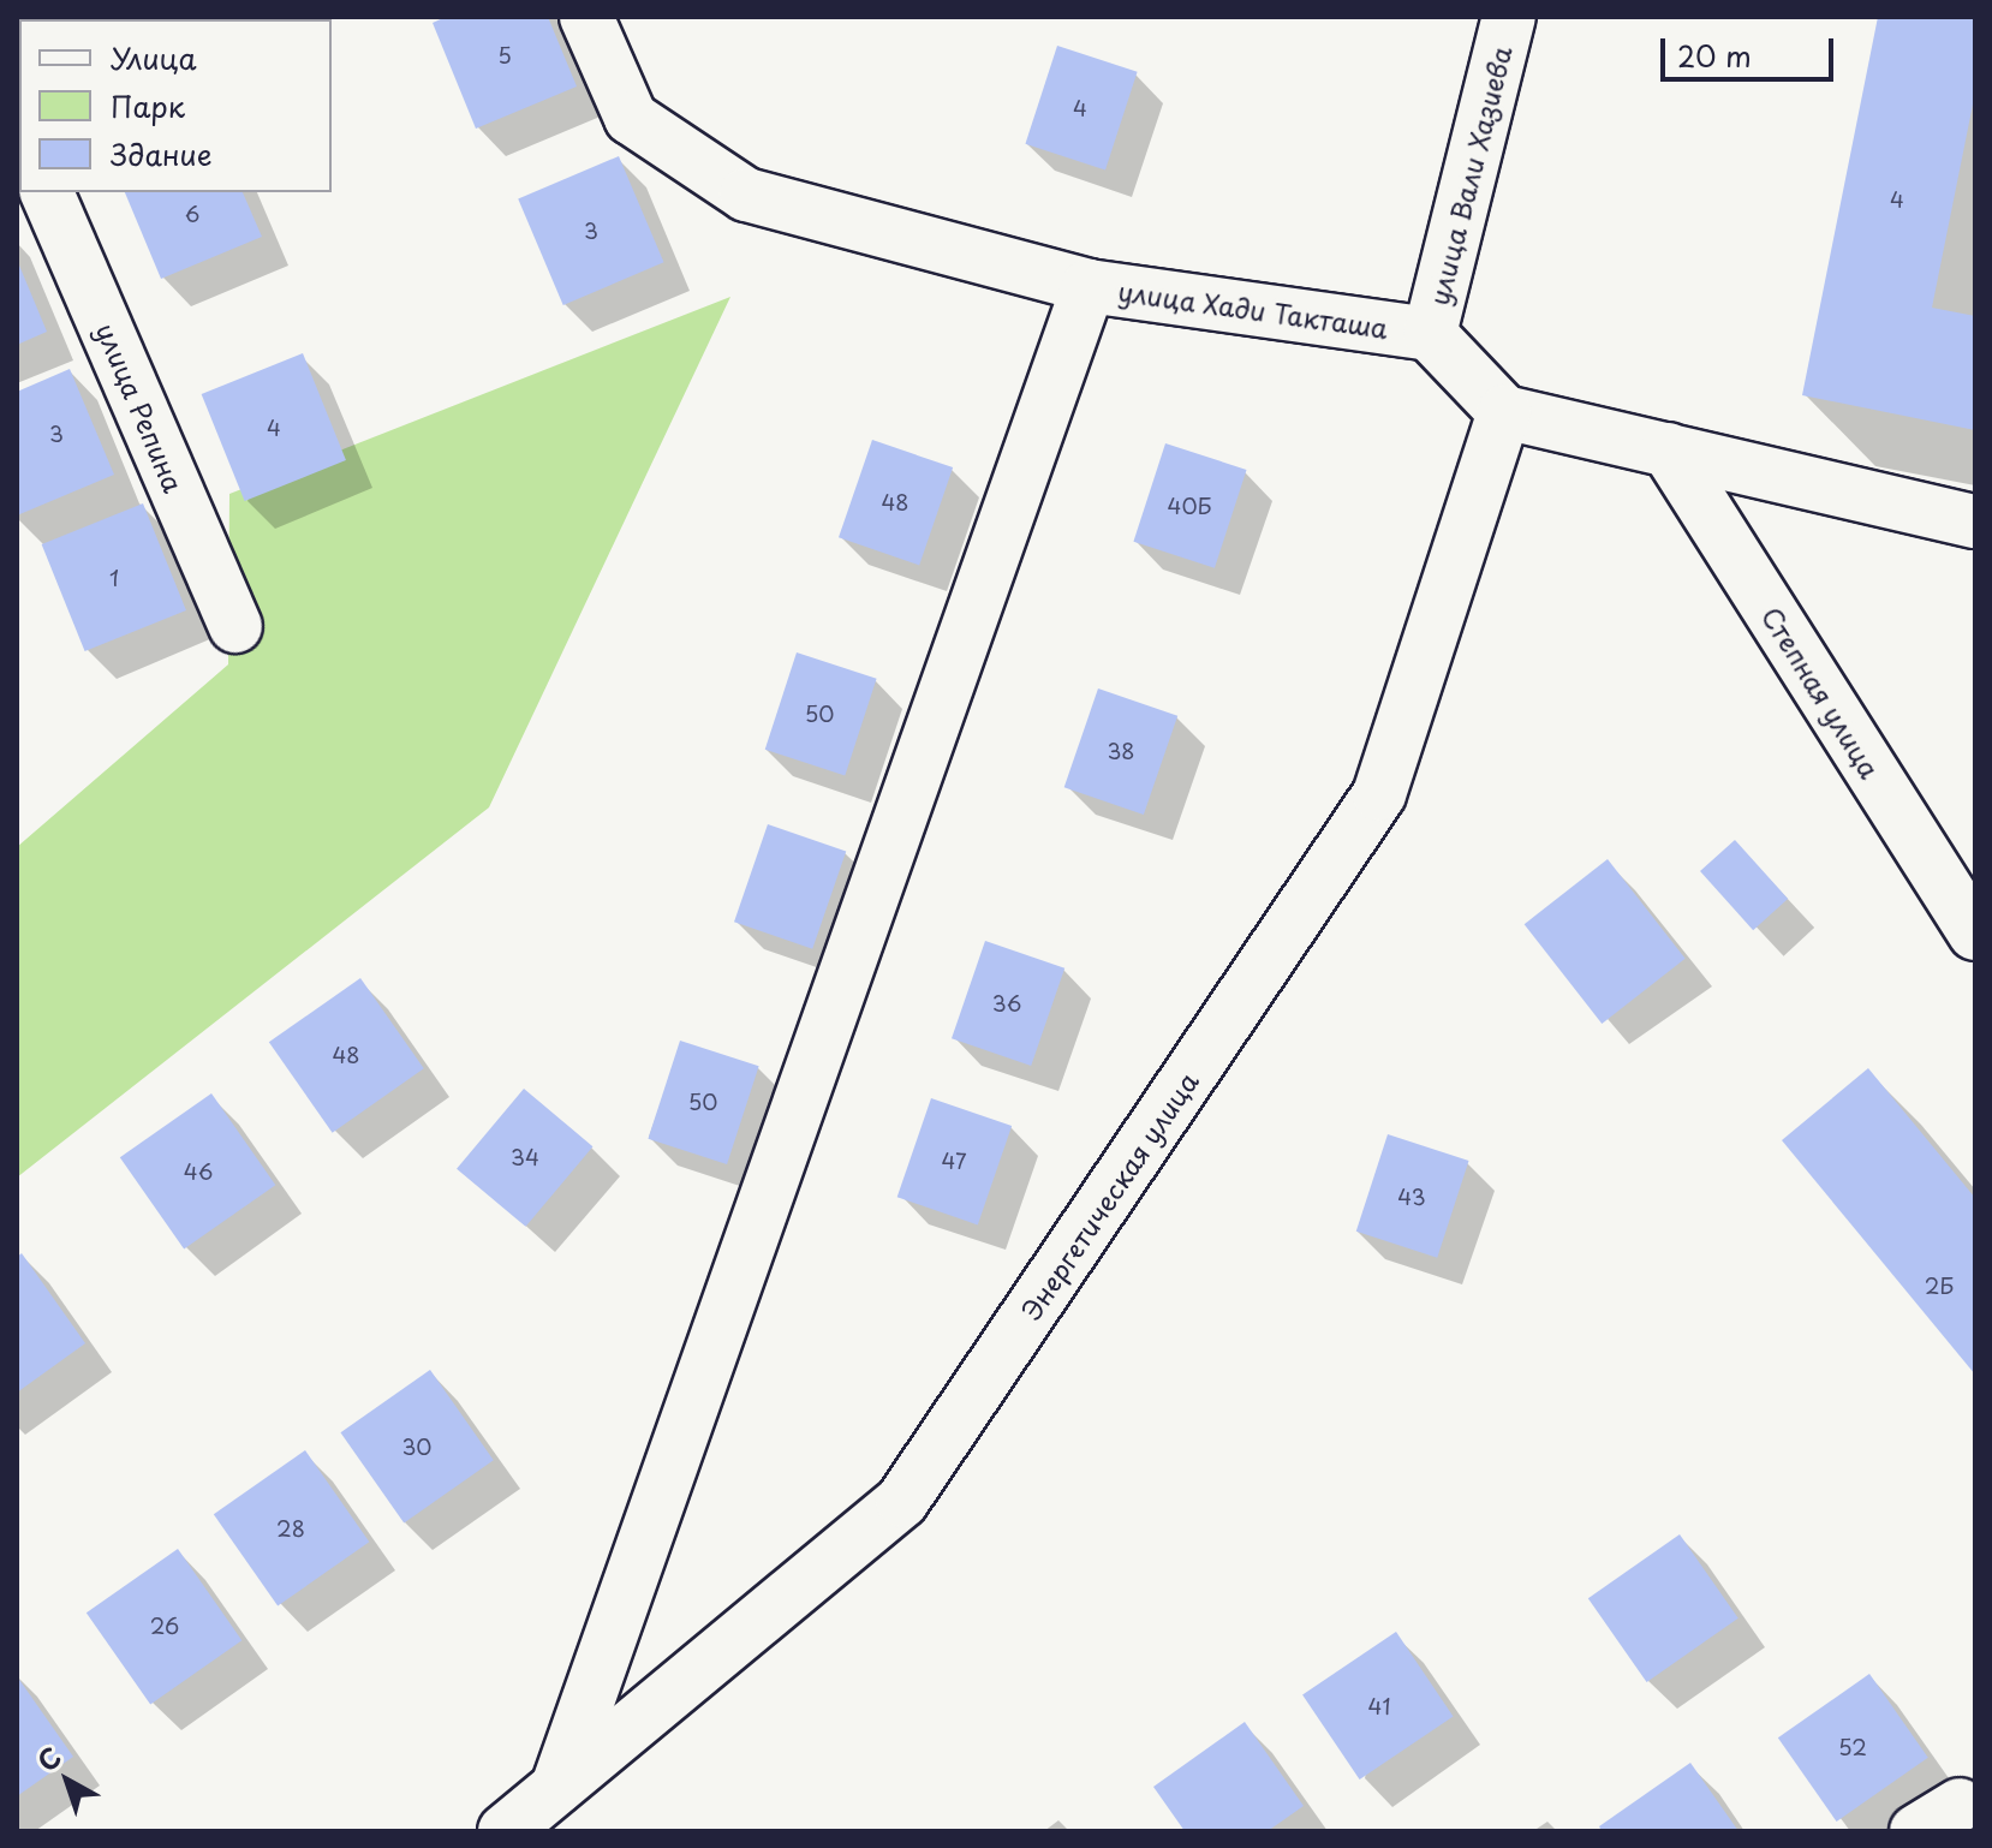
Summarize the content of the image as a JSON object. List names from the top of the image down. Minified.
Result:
{"streets":{"street":["улица Вали Хазиева","улица Хади Такташа","улица Репина","Степная улица","Энергетическая улица"]},"crossings":[["улица Вали Хазиева","улица Хади Такташа"]],"house_numbers":["5","4","4","6","3","4","3","48","40Б","1","50","38","36","48","50","34","47","46","43","2Б","30","28","26","41","52"],"legend":["Улица","Парк","Здание"],"scale_bar":"20 m","north":"top left"}
